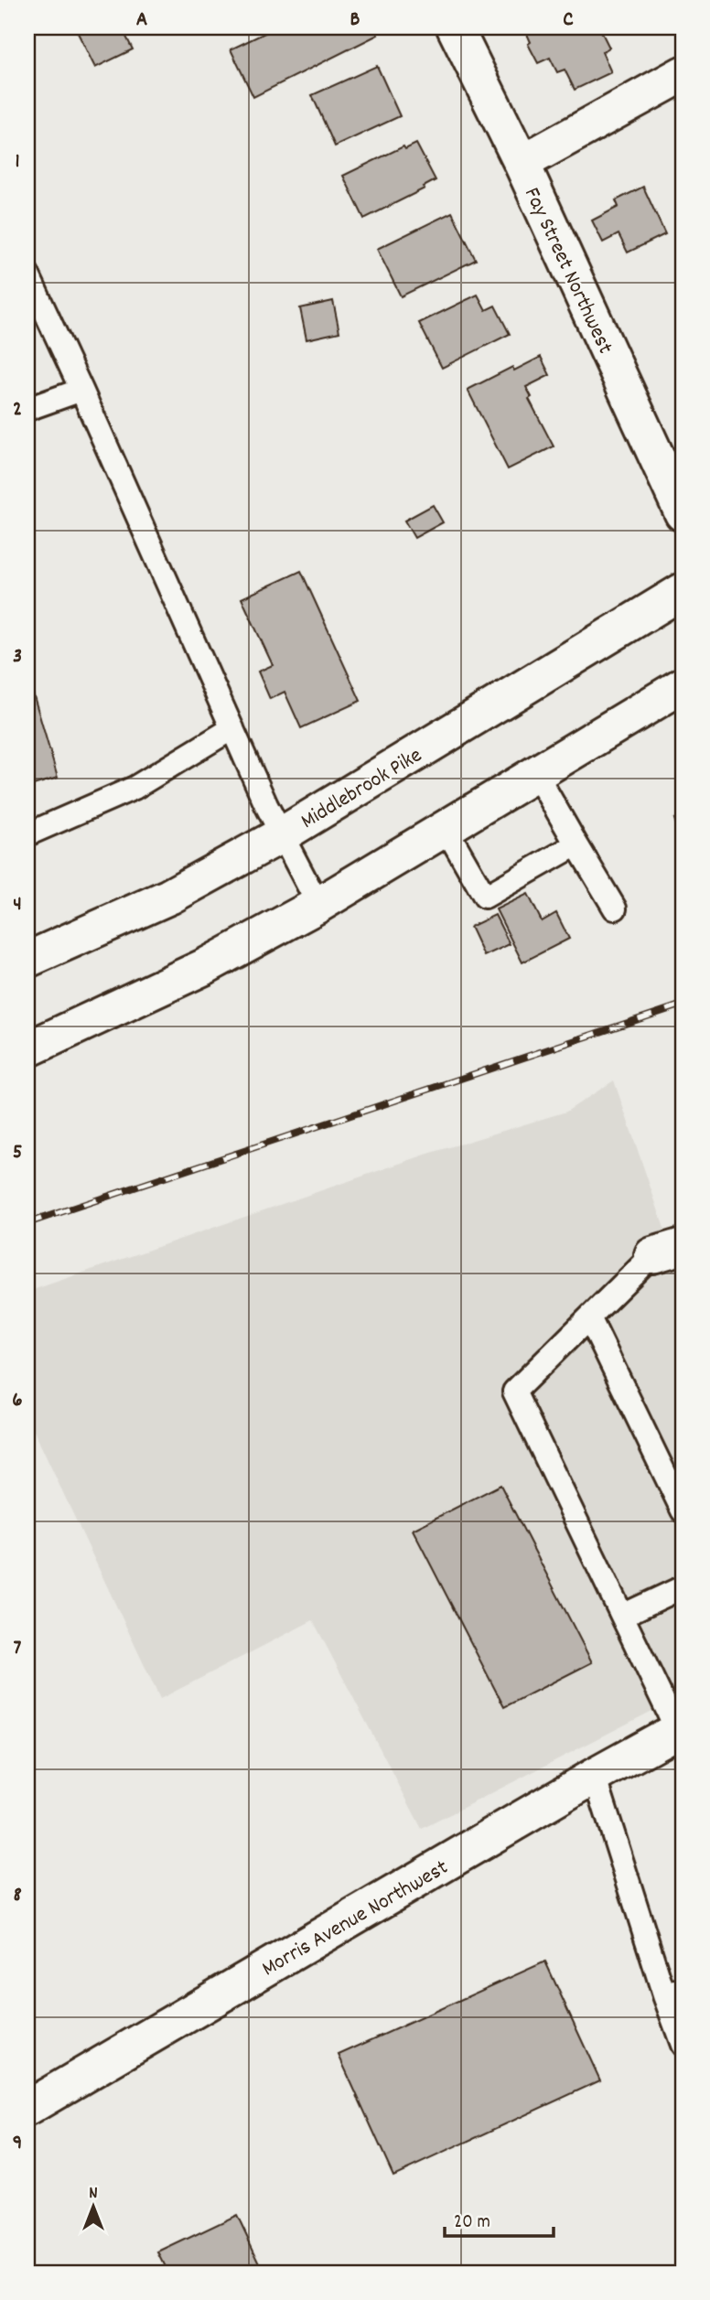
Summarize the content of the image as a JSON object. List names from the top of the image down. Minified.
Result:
{"streets":{"main road":["Fay Street Northwest","Middlebrook Pike","Morris Avenue Northwest"]},"scale_bar":"20 m","north":"top","grid":{"columns":["A","B","C"],"rows":["1","2","3","4","5","6","7","8","9"]}}
